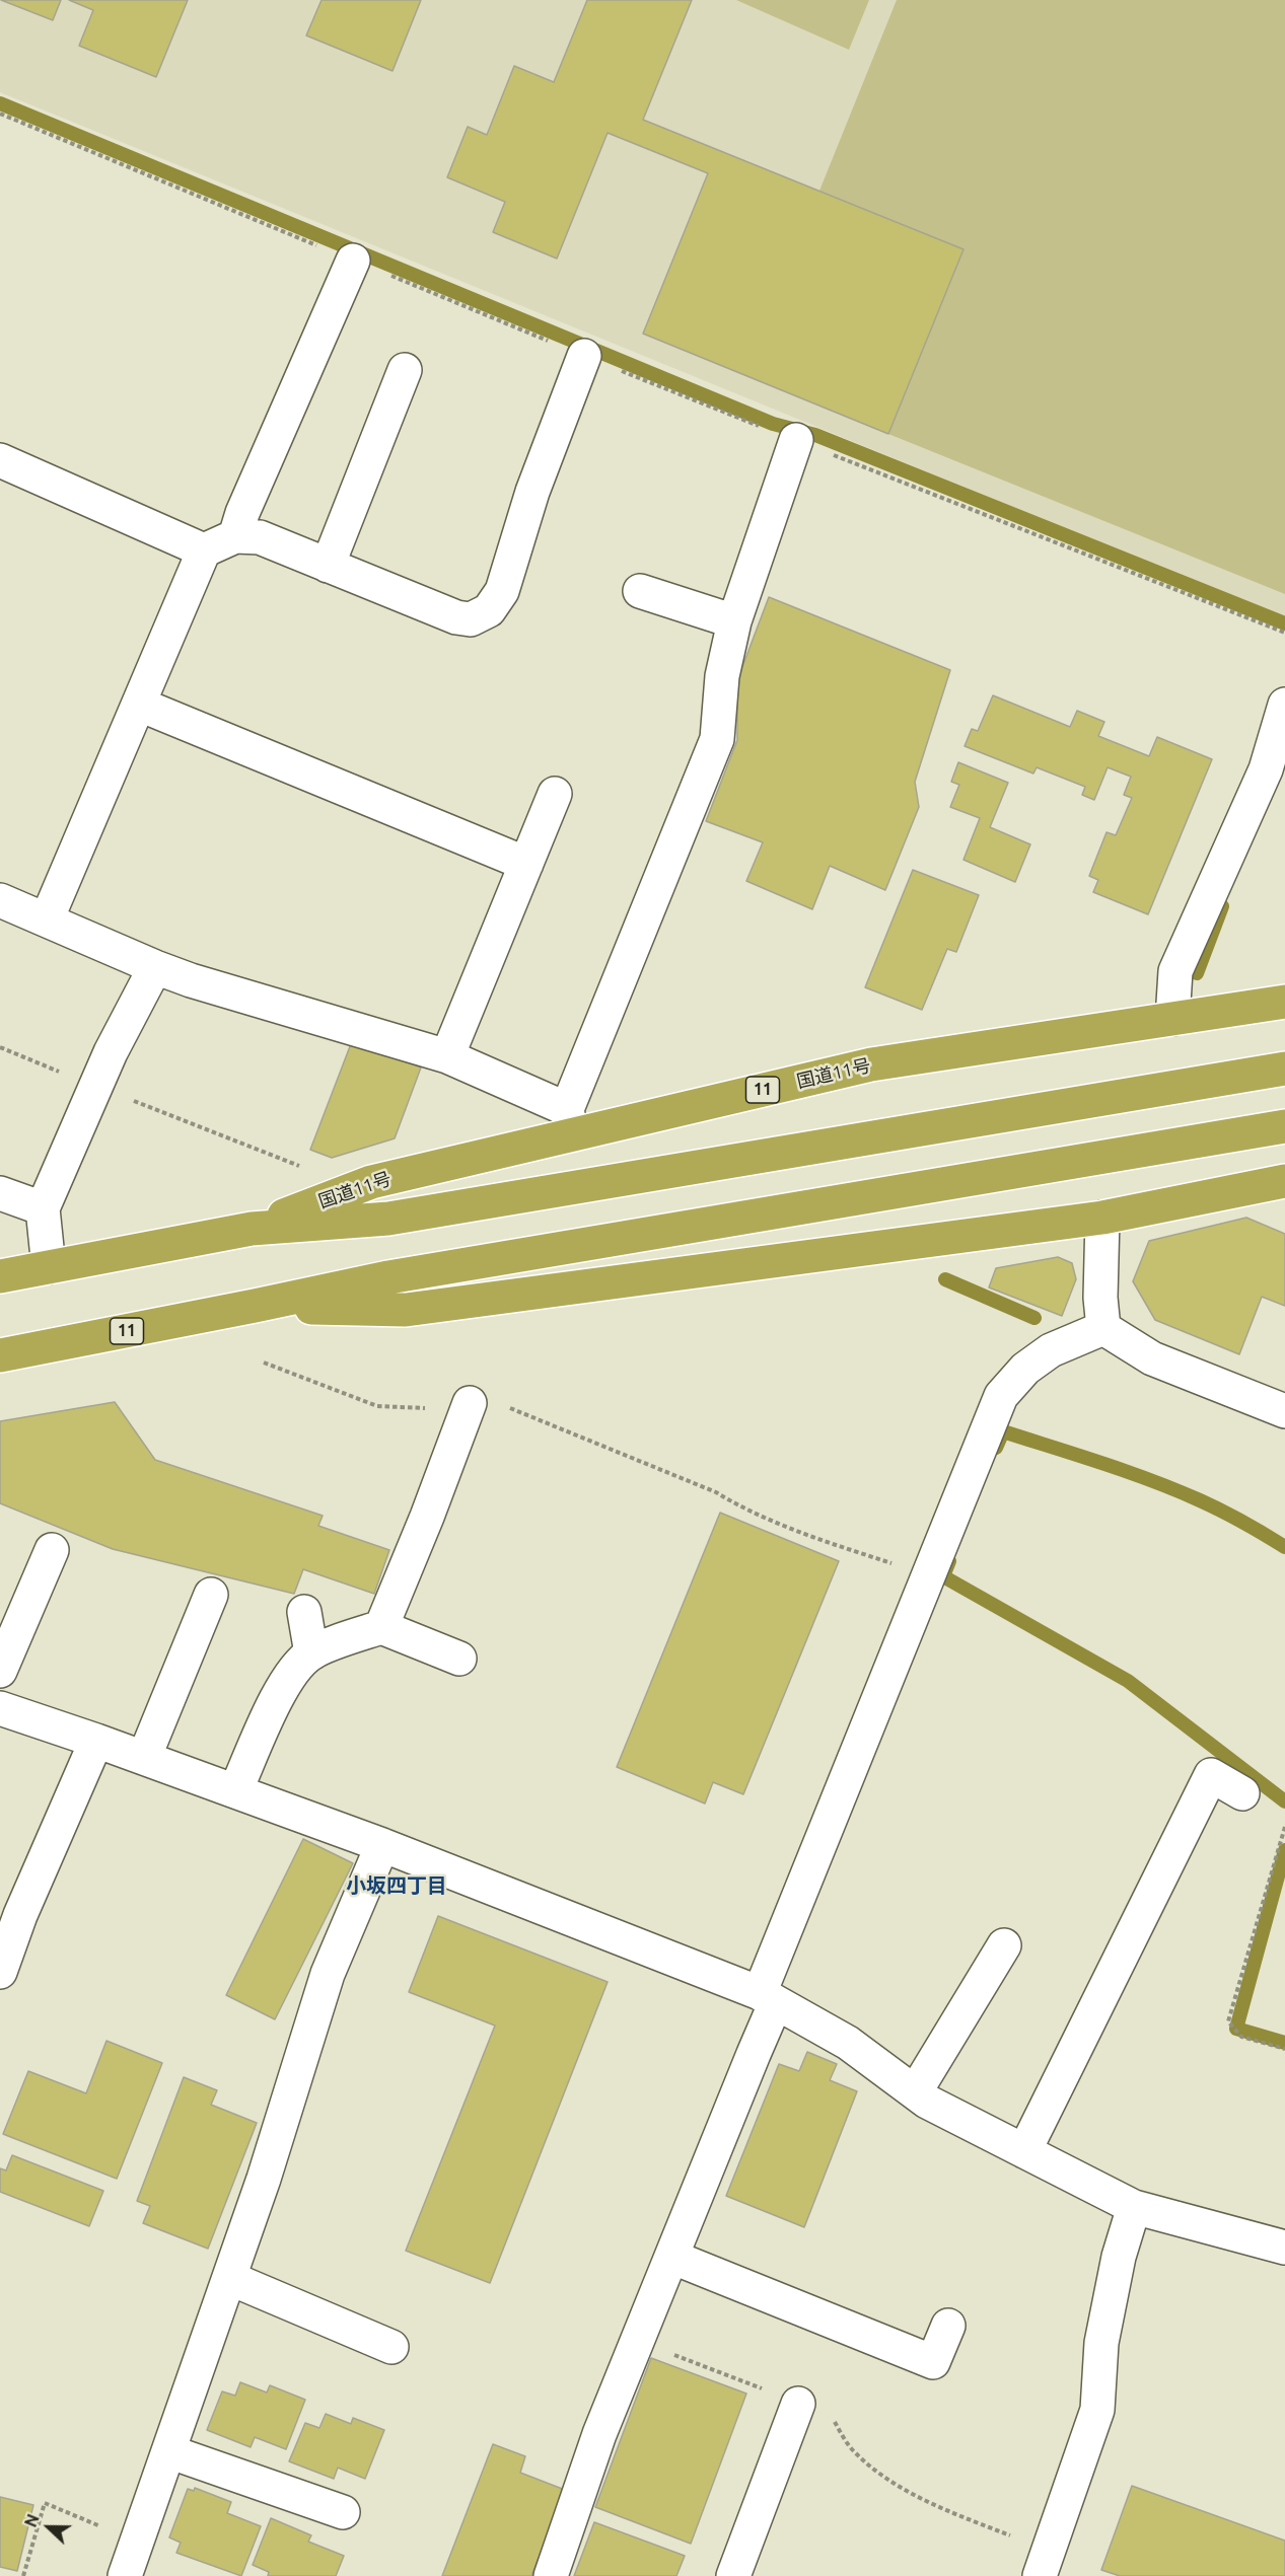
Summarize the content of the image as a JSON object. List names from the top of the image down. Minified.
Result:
{"streets":{"highway":["国道11号","11"]},"districts":["小坂四丁目"],"north":"left"}
